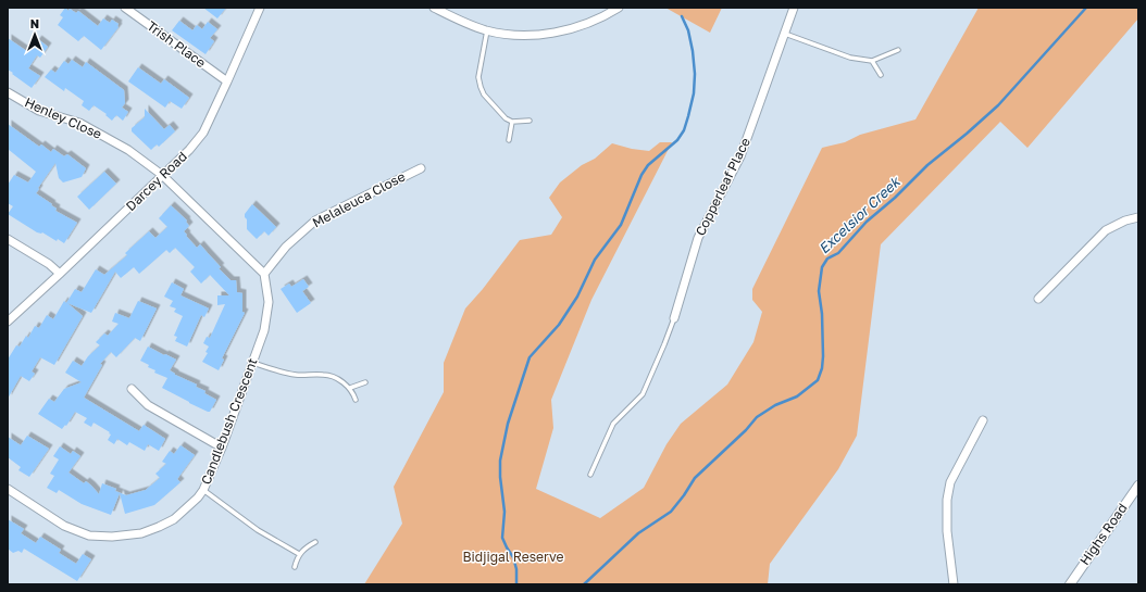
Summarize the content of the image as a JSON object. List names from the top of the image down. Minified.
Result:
{"streets":{"street":["Trish Place","Henley Close","Darcey Road","Copperleaf Place","Melaleuca Close","Candlebush Crescent","Highs Road"]},"crossings":[["Trish Place","Darcey Road"],["Henley Close","Darcey Road"],["Melaleuca Close","Candlebush Crescent"]],"water":["Excelsior Creek"],"parks":["Bidjigal Reserve"],"north":"top"}
